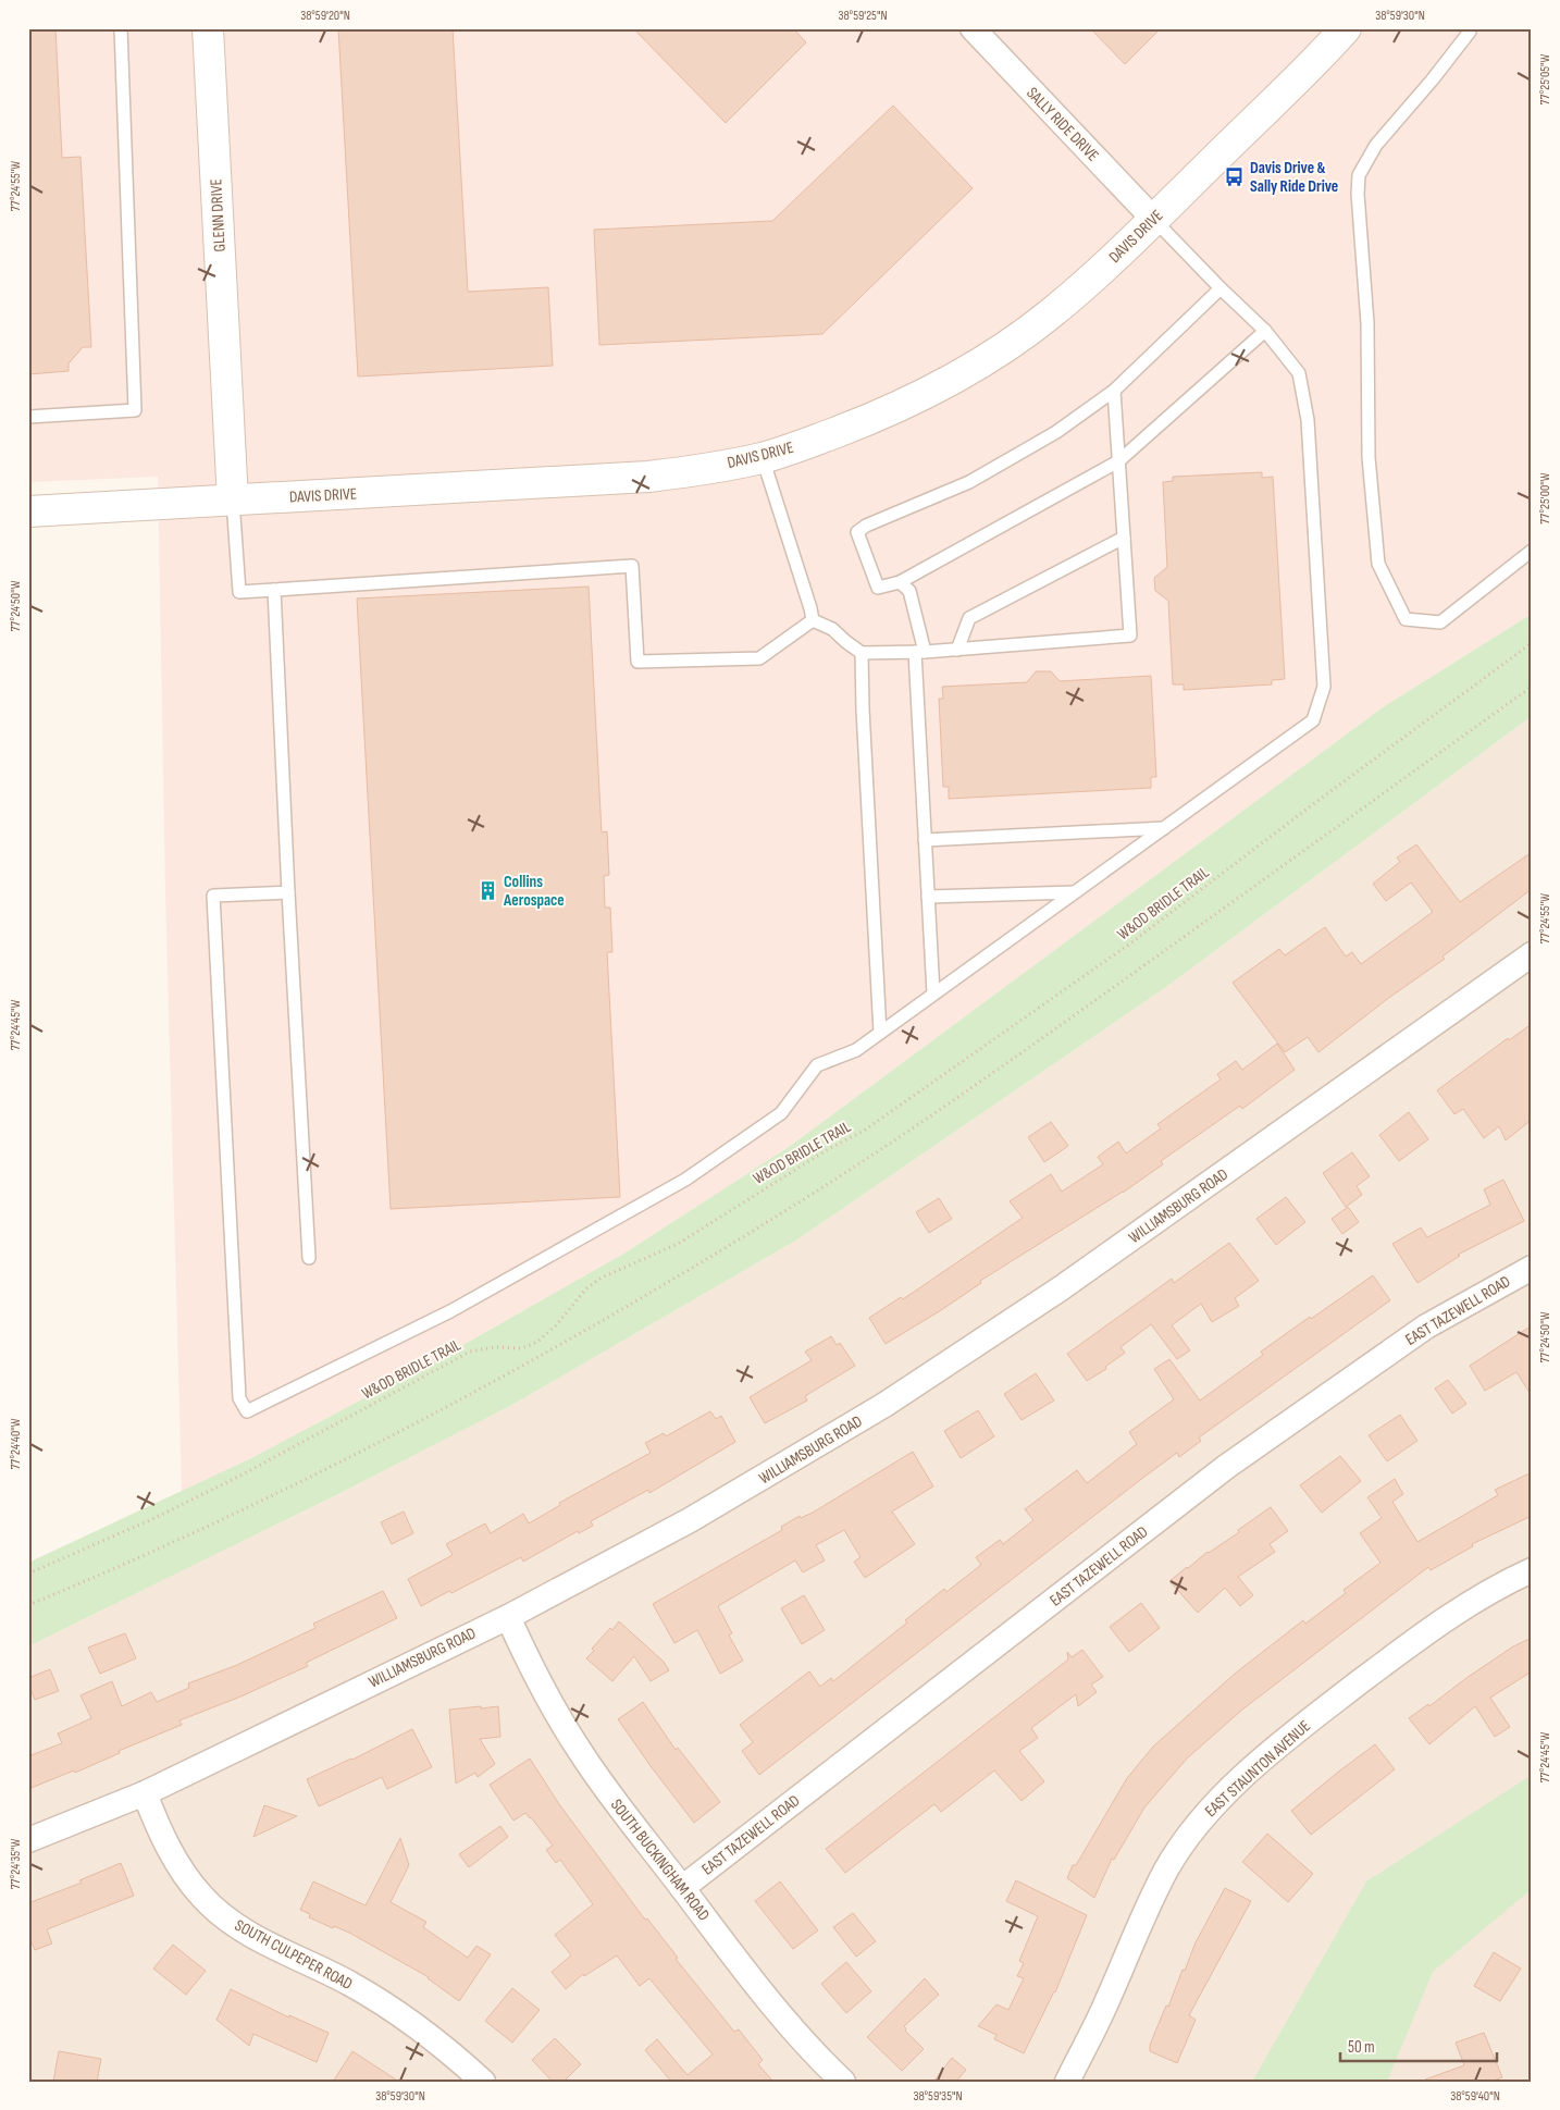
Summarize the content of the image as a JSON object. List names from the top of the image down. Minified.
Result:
{"streets":{"street":["SALLY RIDE DRIVE","GLENN DRIVE","DAVIS DRIVE","WILLIAMSBURG ROAD","EAST TAZEWELL ROAD","EAST STAUNTON AVENUE","SOUTH BUCKINGHAM ROAD","SOUTH CULPEPER ROAD"],"path":["W&OD BRIDLE TRAIL"]},"crossings":[["SALLY RIDE DRIVE","DAVIS DRIVE"],["GLENN DRIVE","DAVIS DRIVE"],["WILLIAMSBURG ROAD","SOUTH BUCKINGHAM ROAD"],["WILLIAMSBURG ROAD","SOUTH CULPEPER ROAD"],["EAST TAZEWELL ROAD","SOUTH BUCKINGHAM ROAD"]],"places":{"bus stop":["Davis Drive & Sally Ride Drive"],"building":["Collins Aerospace"]},"scale_bar":"50 m","coordinates":["38°59'20\"N","38°59'25\"N","38°59'30\"N","77°25'05\"W","77°24'55\"W","77°25'00\"W","77°24'50\"W","77°24'45\"W","77°24'40\"W","77°24'35\"W","38°59'35\"N","38°59'40\"N"]}
